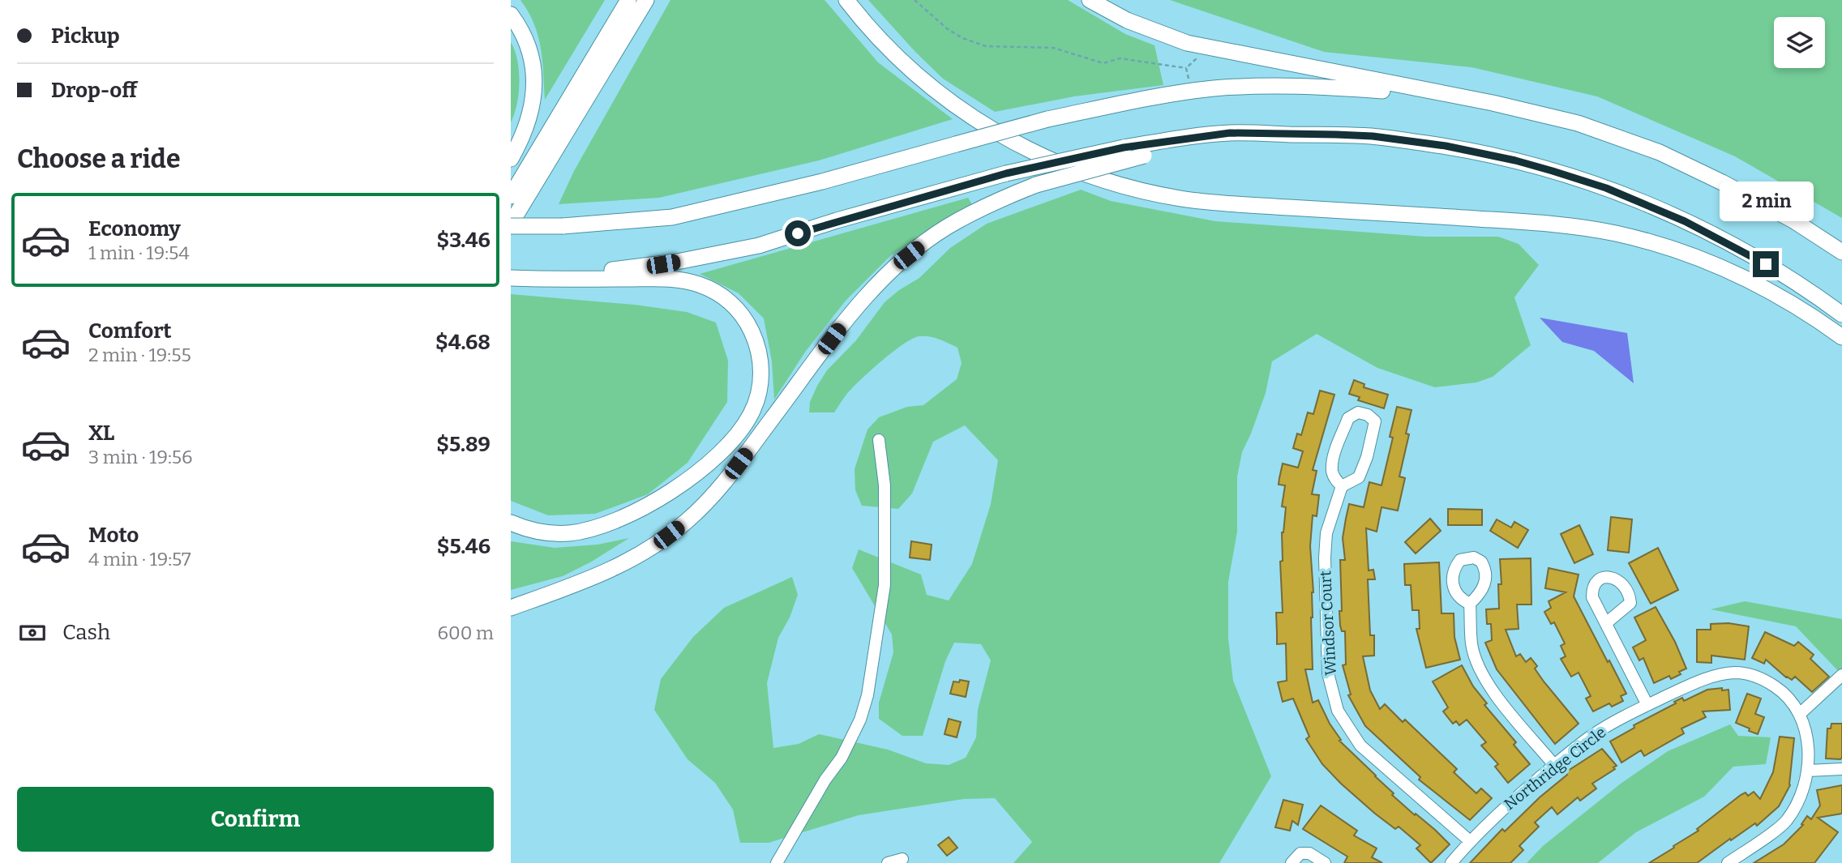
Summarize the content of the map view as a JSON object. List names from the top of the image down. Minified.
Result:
{"streets":{"street":["Windsor Court","Northridge Circle"]},"crossings":[["Windsor Court","Northridge Circle"]],"page":{"banner":["Pickup","Drop-off"],"heading":"Choose a ride","bubble":"2 min","list":[{"name":"Economy","note":"1 min · 19:54","value":"$3.46"},{"name":"Comfort","note":"2 min · 19:55","value":"$4.68"},{"name":"XL","note":"3 min · 19:56","value":"$5.89"},{"name":"Moto","note":"4 min · 19:57","value":"$5.46"}],"pay":["Cash","600 m"],"buttons":"Confirm"}}
